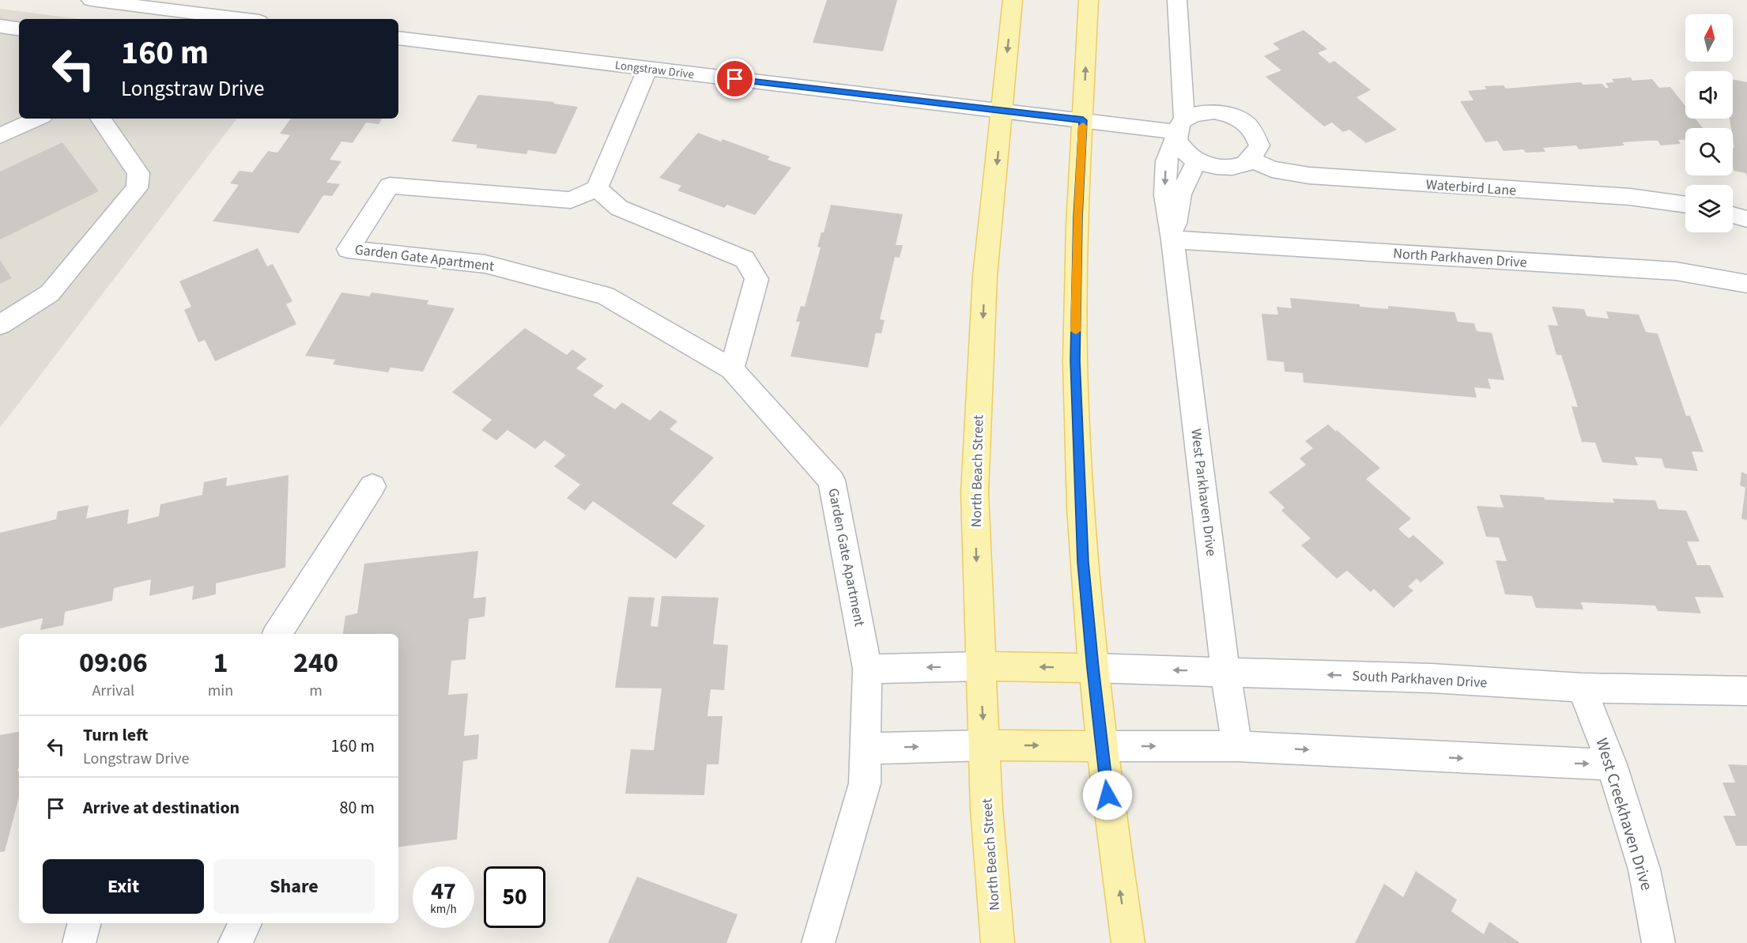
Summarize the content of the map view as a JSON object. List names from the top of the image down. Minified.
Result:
{"streets":{"main road":["North Beach Street"],"street":["Longstraw Drive","Waterbird Lane","Garden Gate Apartment","North Parkhaven Drive","West Parkhaven Drive","South Parkhaven Drive","West Creekhaven Drive"]},"crossings":[["Longstraw Drive","North Beach Street"],["Waterbird Lane","West Parkhaven Drive"],["North Parkhaven Drive","West Parkhaven Drive"],["West Parkhaven Drive","South Parkhaven Drive"],["South Parkhaven Drive","West Creekhaven Drive"]],"north":"top","page":{"turn":["160 m","Longstraw Drive"],"eta":["09:06","Arrival","1","min","240","m"],"list":[{"name":"Turn left","note":"Longstraw Drive","value":"160 m"},{"name":"Arrive at destination","value":"80 m"}],"buttons":["Exit","Share"],"speed":"47 km/h","limit":"50"}}
